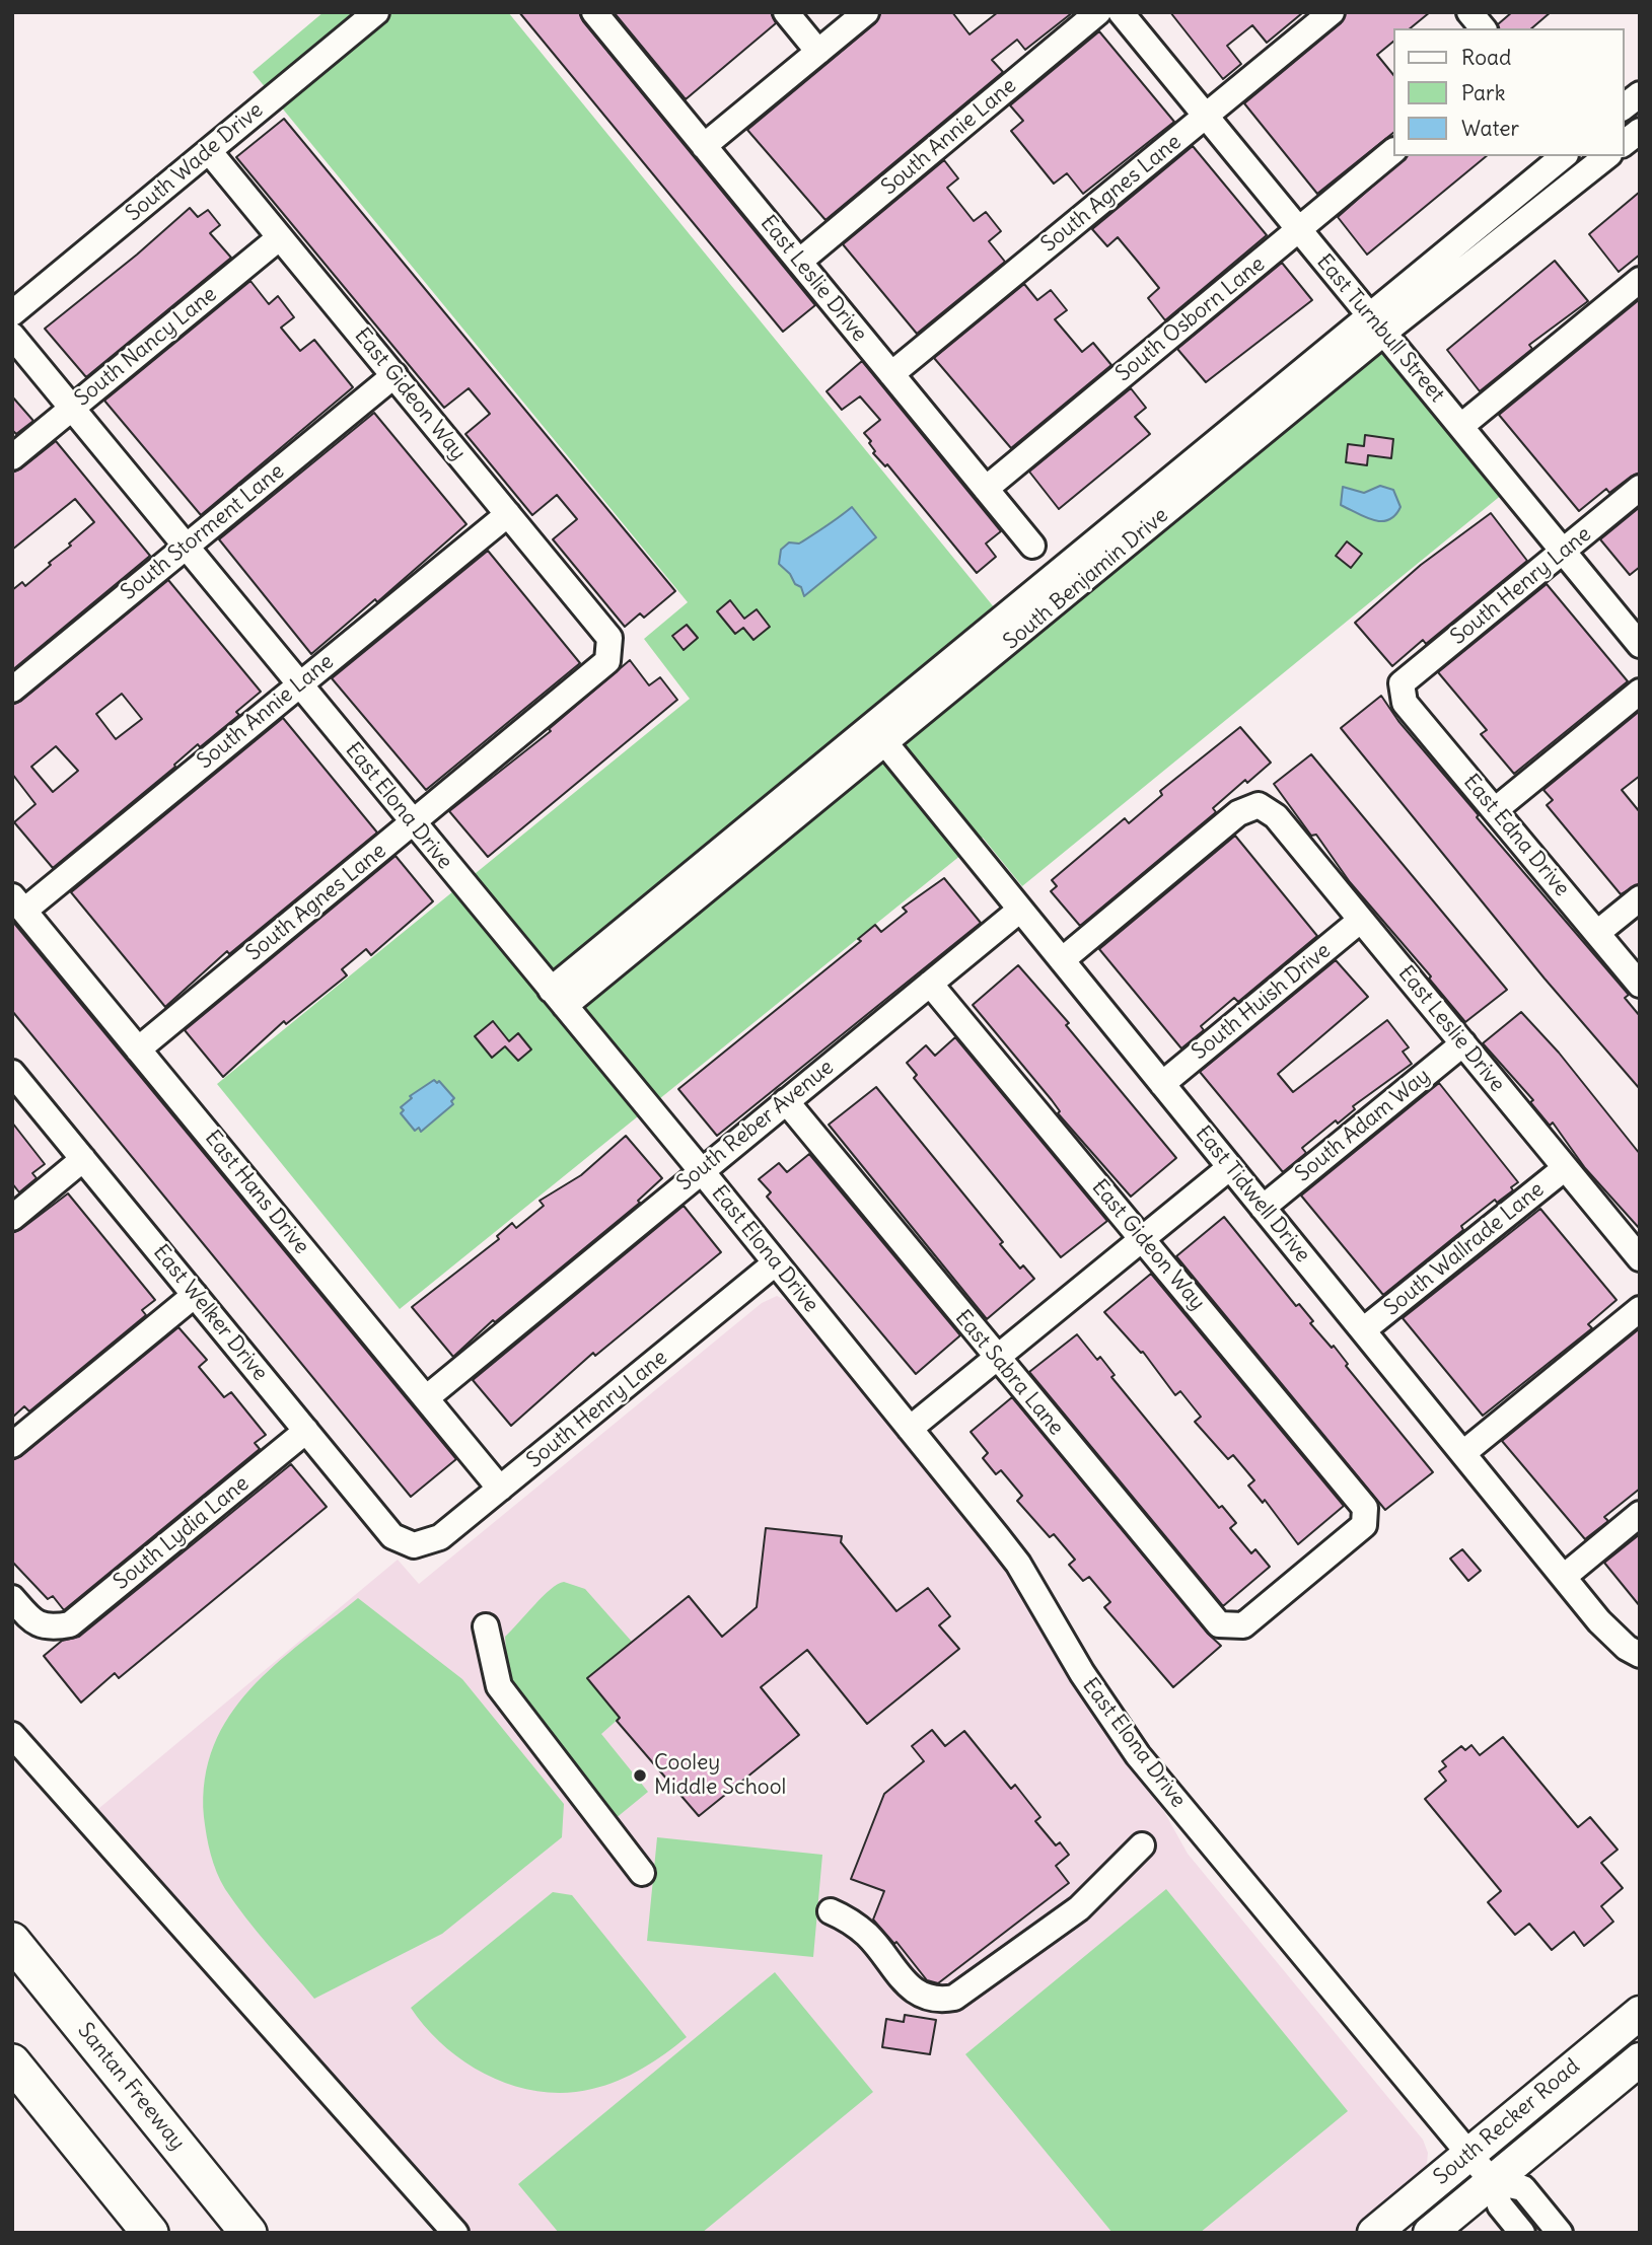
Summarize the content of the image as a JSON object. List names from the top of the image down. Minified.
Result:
{"streets":{"highway":["Santan Freeway"],"main road":["South Recker Road"],"street":["South Annie Lane","South Wade Drive","South Agnes Lane","East Leslie Drive","South Osborn Lane","East Turnbull Street","South Nancy Lane","East Gideon Way","South Storment Lane","South Benjamin Drive","South Henry Lane","East Elona Drive","East Edna Drive","South Huish Drive","South Reber Avenue","South Adam Way","East Hans Drive","East Tidwell Drive","South Wallrade Lane","East Welker Drive","East Sabra Lane","South Lydia Lane"]},"crossings":[["South Annie Lane","East Leslie Drive"],["South Annie Lane","East Gideon Way"],["South Annie Lane","East Elona Drive"],["South Annie Lane","East Hans Drive"],["South Wade Drive","East Gideon Way"],["South Agnes Lane","East Leslie Drive"],["South Agnes Lane","East Turnbull Street"],["South Agnes Lane","East Gideon Way"],["South Agnes Lane","East Elona Drive"],["South Agnes Lane","East Hans Drive"],["East Leslie Drive","South Osborn Lane"],["East Leslie Drive","South Huish Drive"],["East Leslie Drive","South Adam Way"],["East Leslie Drive","East Tidwell Drive"],["East Leslie Drive","South Wallrade Lane"],["South Osborn Lane","East Turnbull Street"],["East Turnbull Street","South Benjamin Drive"],["East Turnbull Street","South Henry Lane"],["South Nancy Lane","East Gideon Way"],["South Nancy Lane","East Elona Drive"],["East Gideon Way","South Storment Lane"],["East Gideon Way","South Reber Avenue"],["East Gideon Way","East Sabra Lane"],["South Storment Lane","East Elona Drive"],["South Benjamin Drive","East Elona Drive"],["South Benjamin Drive","East Tidwell Drive"],["South Henry Lane","East Elona Drive"],["South Henry Lane","East Edna Drive"],["South Henry Lane","East Hans Drive"],["South Henry Lane","East Welker Drive"],["East Elona Drive","South Reber Avenue"],["East Elona Drive","South Recker Road"],["South Huish Drive","East Tidwell Drive"],["South Reber Avenue","East Hans Drive"],["South Reber Avenue","East Tidwell Drive"],["South Reber Avenue","East Sabra Lane"],["South Adam Way","East Tidwell Drive"],["East Tidwell Drive","South Wallrade Lane"],["East Welker Drive","South Lydia Lane"]],"places":["Cooley Middle School"],"legend":["Road","Park","Water"]}
